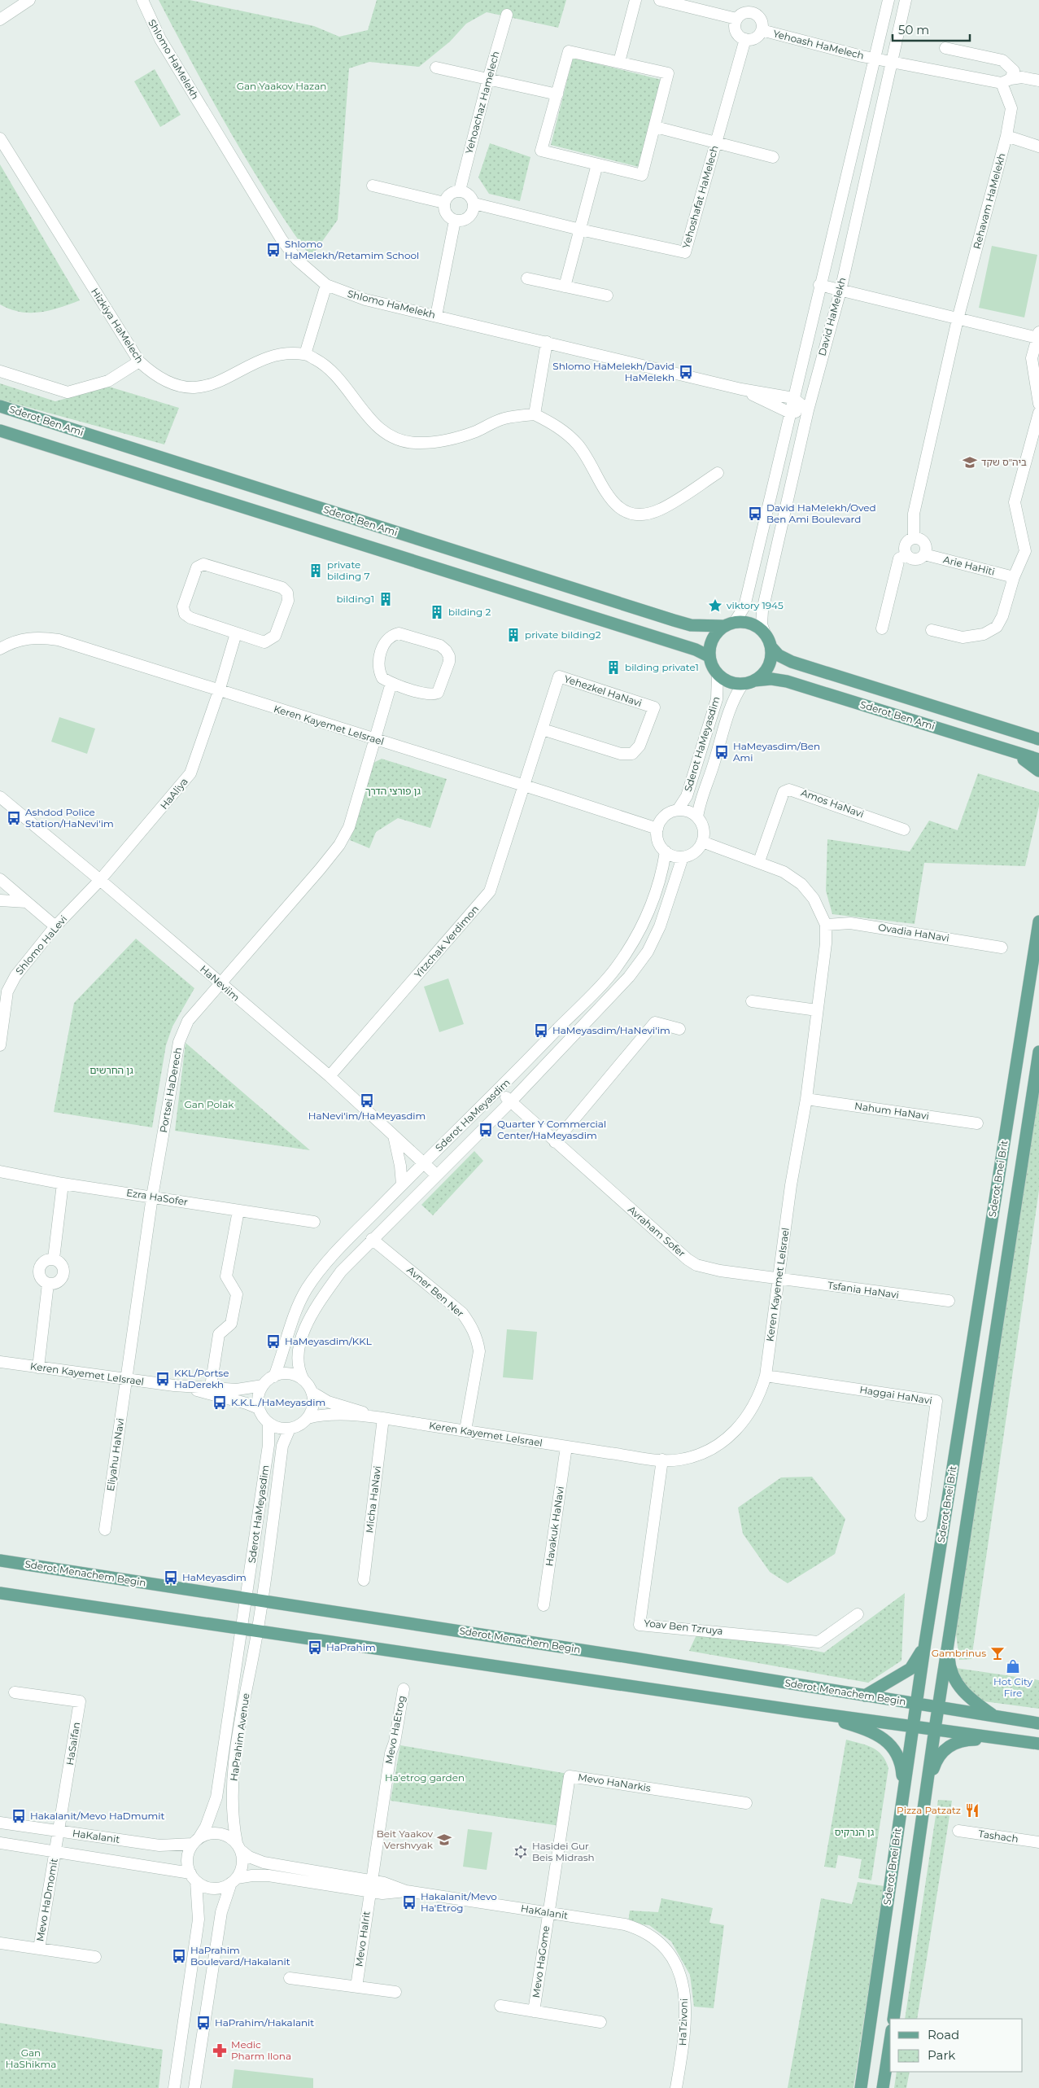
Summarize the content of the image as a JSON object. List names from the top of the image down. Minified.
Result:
{"streets":{"main road":["Sderot Ben Ami","Sderot Bnei Brit","Sderot Menachem Begin"],"street":["Yehoash HaMelech","Shlomo HaMelekh","Yehoachaz Hamelech","Yehoshafat HaMelech","Rehavam HaMelekh","David HaMelekh","Hizkiya HaMelech","Arie HaHiti","Yehezkel HaNavi","Keren Kayemet LeIsrael","Sderot HaMeyasdim","HaAliya","Amos HaNavi","Ovadia HaNavi","Yitzchak Verdimon","Shlomo HaLevi","HaNeviim","Portsei HaDerech","Nahum HaNavi","Ezra HaSofer","Avraham Sofer","Tsfania HaNavi","Avner Ben Ner","Haggai HaNavi","Eliyahu HaNavi","Micha HaNavi","Havakuk HaNavi","Yoav Ben Tzruya","Mevo HaEtrog","HaPrahim Avenue","HaSaifan","Mevo HaNarkis","HaKalanit","Tashach","Mevo HaDmomit","Mevo HaIrit","Mevo HaGome","HaTzivoni"]},"crossings":[["Yehoash HaMelech","Yehoshafat HaMelech"],["Yehoash HaMelech","David HaMelekh"],["Shlomo HaMelekh","David HaMelekh"],["Yehoachaz Hamelech","Yehoshafat HaMelech"],["Rehavam HaMelekh","Arie HaHiti"],["David HaMelekh","Sderot Ben Ami"],["David HaMelekh","Sderot HaMeyasdim"],["Sderot Ben Ami","Sderot HaMeyasdim"],["Yehezkel HaNavi","Keren Kayemet LeIsrael"],["Yehezkel HaNavi","Yitzchak Verdimon"],["Keren Kayemet LeIsrael","Sderot HaMeyasdim"],["Keren Kayemet LeIsrael","HaAliya"],["Keren Kayemet LeIsrael","Amos HaNavi"],["Keren Kayemet LeIsrael","Ovadia HaNavi"],["Keren Kayemet LeIsrael","Yitzchak Verdimon"],["Keren Kayemet LeIsrael","Portsei HaDerech"],["Keren Kayemet LeIsrael","Nahum HaNavi"],["Keren Kayemet LeIsrael","Avraham Sofer"],["Keren Kayemet LeIsrael","Tsfania HaNavi"],["Keren Kayemet LeIsrael","Avner Ben Ner"],["Keren Kayemet LeIsrael","Haggai HaNavi"],["Keren Kayemet LeIsrael","Eliyahu HaNavi"],["Keren Kayemet LeIsrael","Micha HaNavi"],["Keren Kayemet LeIsrael","Havakuk HaNavi"],["Keren Kayemet LeIsrael","Yoav Ben Tzruya"],["Sderot HaMeyasdim","HaNeviim"],["Sderot HaMeyasdim","Avraham Sofer"],["Sderot HaMeyasdim","Avner Ben Ner"],["Sderot HaMeyasdim","Sderot Menachem Begin"],["Sderot HaMeyasdim","HaPrahim Avenue"],["HaAliya","Shlomo HaLevi"],["HaAliya","HaNeviim"],["Yitzchak Verdimon","HaNeviim"],["Shlomo HaLevi","HaNeviim"],["HaNeviim","Portsei HaDerech"],["Portsei HaDerech","Ezra HaSofer"],["Portsei HaDerech","Eliyahu HaNavi"],["Sderot Bnei Brit","Sderot Menachem Begin"],["Avraham Sofer","Tsfania HaNavi"],["Mevo HaEtrog","HaKalanit"],["Mevo HaEtrog","Mevo HaIrit"],["HaPrahim Avenue","HaKalanit"],["HaSaifan","HaKalanit"],["HaSaifan","Mevo HaDmomit"],["Mevo HaNarkis","HaKalanit"],["Mevo HaNarkis","Mevo HaGome"],["HaKalanit","Mevo HaDmomit"],["HaKalanit","Mevo HaIrit"],["HaKalanit","Mevo HaGome"],["HaKalanit","HaTzivoni"]],"parks":["Gan Yaakov Hazan","גן פורצי הדרך","גן החרשים","Gan Polak","Ha'etrog garden","גן הנרקיס","Gan HaShikma"],"places":{"bus stop":["Shlomo HaMelekh/Retamim School","Shlomo HaMelekh/David HaMelekh","David HaMelekh/Oved Ben Ami Boulevard","HaMeyasdim/Ben Ami","Ashdod Police Station/HaNevi'im","HaMeyasdim/HaNevi'im","HaNevi'im/HaMeyasdim","Quarter Y Commercial Center/HaMeyasdim","HaMeyasdim/KKL","KKL/Portse HaDerekh","K.K.L./HaMeyasdim","HaMeyasdim","HaPrahim","Hakalanit/Mevo HaDmumit","Hakalanit/Mevo Ha'Etrog","HaPrahim Boulevard/Hakalanit","HaPrahim/Hakalanit"],"school or university":["ביה\"ס שקד","Beit Yaakov Vershvyak"],"building":["private bilding 7","bilding1","bilding 2","private bilding2","bilding private1"],"place":["viktory 1945"],"bar":["Gambrinus"],"shop":["Hot City Fire"],"restaurant":["Pizza Patzatz"],"synagogue":["Hasidei Gur Beis Midrash"],"pharmacy":["Medic Pharm Ilona"]},"legend":["Road","Park"],"scale_bar":"50 m"}
